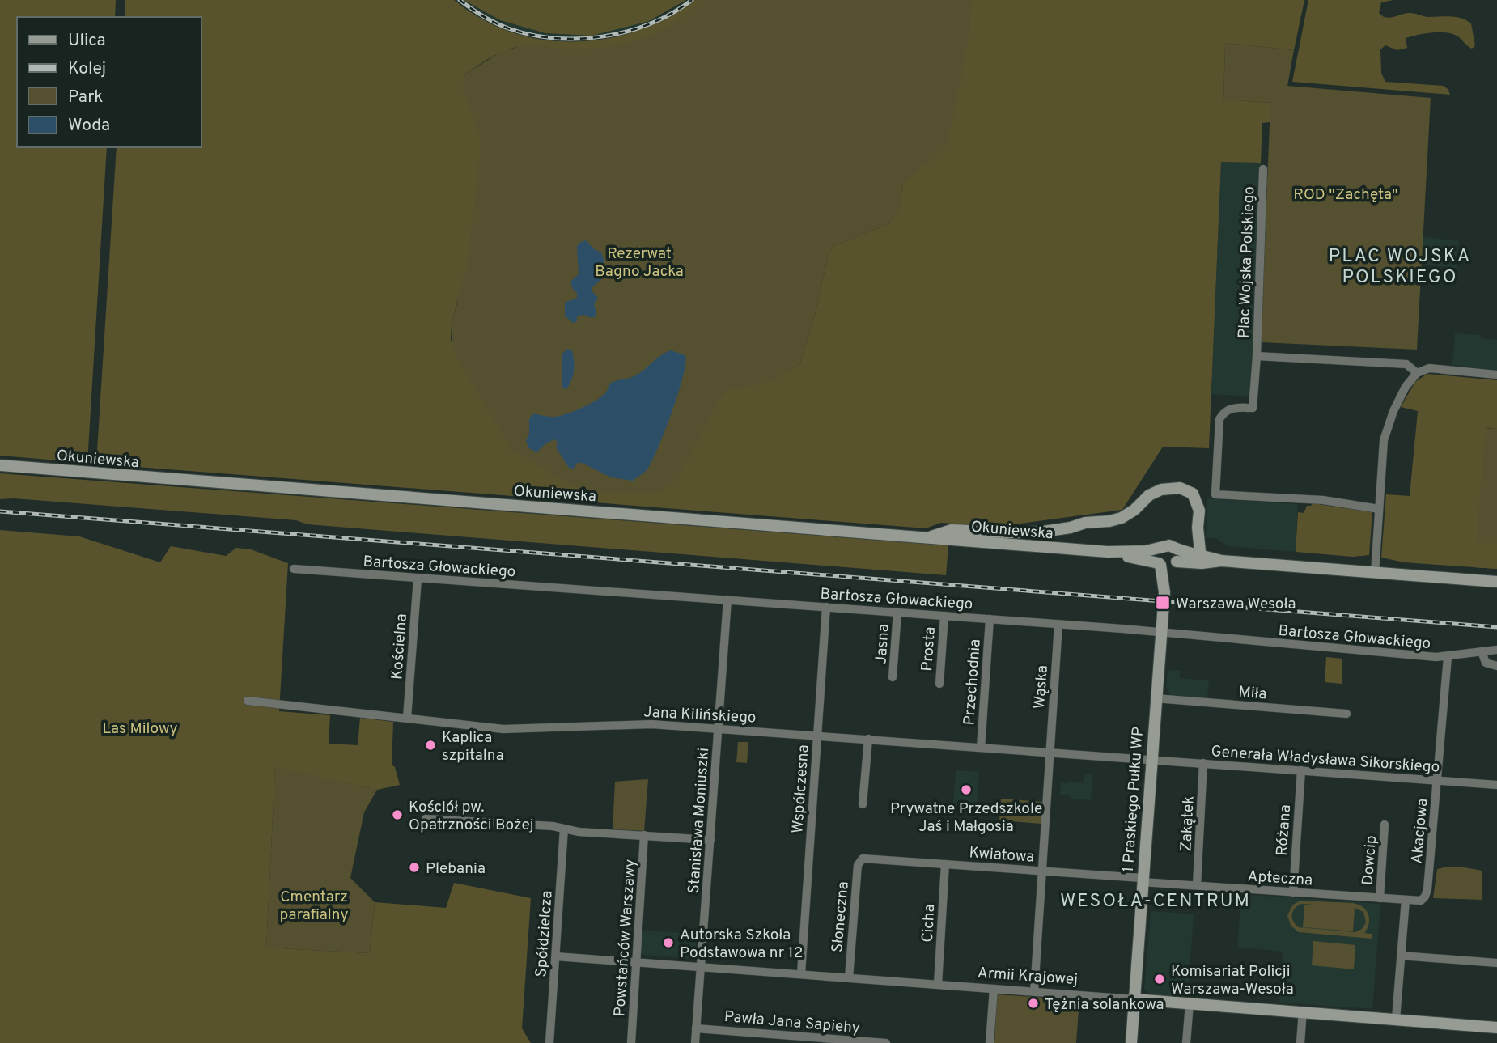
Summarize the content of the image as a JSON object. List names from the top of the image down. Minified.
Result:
{"streets":{"main road":["Okuniewska","1 Praskiego Pułku WP","Armii Krajowej"],"street":["Plac Wojska Polskiego","Bartosza Głowackiego","Jasna","Kościelna","Prosta","Przechodnia","Wąska","Miła","Jana Kilińskiego","Generała Władysława Sikorskiego","Współczesna","Stanisława Moniuszki","Zakątek","Różana","Akacjowa","Kwiatowa","Dowcip","Apteczna","Słoneczna","Cicha","Spółdzielcza","Powstańców Warszawy","Pawła Jana Sapiehy"]},"crossings":[["Okuniewska","1 Praskiego Pułku WP"],["Bartosza Głowackiego","Jasna"],["Bartosza Głowackiego","Kościelna"],["Bartosza Głowackiego","Prosta"],["Bartosza Głowackiego","Przechodnia"],["Bartosza Głowackiego","Wąska"],["Bartosza Głowackiego","Współczesna"],["Bartosza Głowackiego","1 Praskiego Pułku WP"],["Bartosza Głowackiego","Stanisława Moniuszki"],["Bartosza Głowackiego","Akacjowa"],["Kościelna","Jana Kilińskiego"],["Przechodnia","Jana Kilińskiego"],["Wąska","Jana Kilińskiego"],["Wąska","Kwiatowa"],["Wąska","Armii Krajowej"],["Miła","1 Praskiego Pułku WP"],["Jana Kilińskiego","Generała Władysława Sikorskiego"],["Jana Kilińskiego","Współczesna"],["Jana Kilińskiego","1 Praskiego Pułku WP"],["Jana Kilińskiego","Stanisława Moniuszki"],["Generała Władysława Sikorskiego","1 Praskiego Pułku WP"],["Generała Władysława Sikorskiego","Zakątek"],["Generała Władysława Sikorskiego","Różana"],["Generała Władysława Sikorskiego","Akacjowa"],["Współczesna","Armii Krajowej"],["1 Praskiego Pułku WP","Kwiatowa"],["1 Praskiego Pułku WP","Apteczna"],["1 Praskiego Pułku WP","Armii Krajowej"],["Stanisława Moniuszki","Armii Krajowej"],["Stanisława Moniuszki","Pawła Jana Sapiehy"],["Zakątek","Apteczna"],["Różana","Apteczna"],["Akacjowa","Apteczna"],["Kwiatowa","Apteczna"],["Kwiatowa","Słoneczna"],["Kwiatowa","Cicha"],["Dowcip","Apteczna"],["Słoneczna","Armii Krajowej"],["Cicha","Armii Krajowej"],["Spółdzielcza","Armii Krajowej"],["Powstańców Warszawy","Armii Krajowej"]],"districts":["PLAC WOJSKA POLSKIEGO","WESOŁA-CENTRUM"],"parks":["ROD \"Zachęta\"","Rezerwat Bagno Jacka","Las Milowy","Cmentarz parafialny"],"places":{"transit":["Warszawa Wesoła"],"other":["Kaplica szpitalna","Prywatne Przedszkole Jaś i Małgosia","Kościół pw. Opatrzności Bożej","Plebania","Autorska Szkoła Podstawowa nr 12","Komisariat Policji Warszawa-Wesoła","Tężnia solankowa"]},"legend":["Ulica","Kolej","Park","Woda"]}
